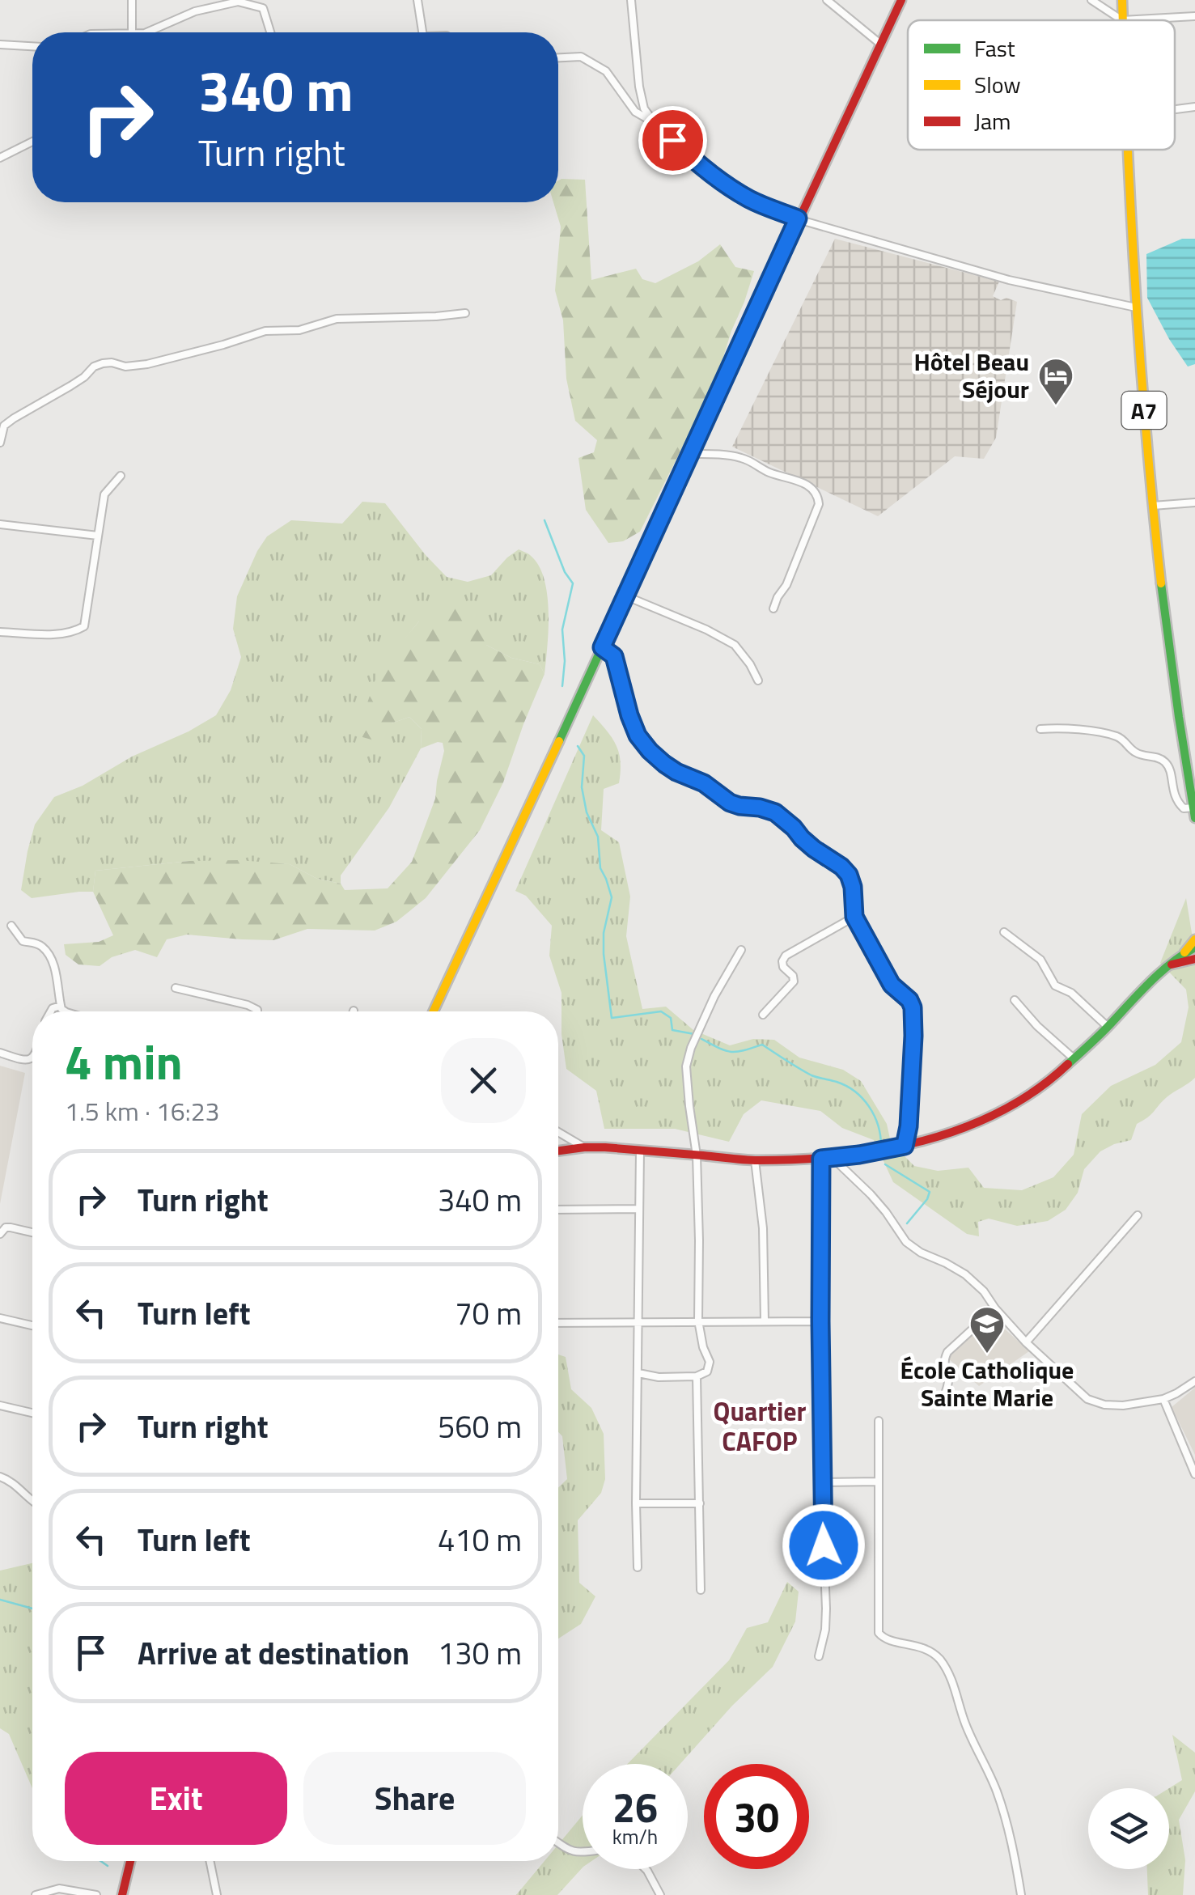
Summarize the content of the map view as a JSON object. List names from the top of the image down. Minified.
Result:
{"streets":{"main road":["A7"]},"districts":["Quartier CAFOP"],"places":{"hotel":["Hôtel Beau Séjour"],"school or university":["École Catholique Sainte Marie"]},"legend":["Fast","Slow","Jam"],"page":{"turn":["340 m","Turn right"],"heading":["4 min","1.5 km · 16:23"],"list":[{"name":"Turn right","value":"340 m"},{"name":"Turn left","value":"70 m"},{"name":"Turn right","value":"560 m"},{"name":"Turn left","value":"410 m"},{"name":"Arrive at destination","value":"130 m"}],"buttons":["Exit","Share"],"speed":"26 km/h","limit":"30"}}
